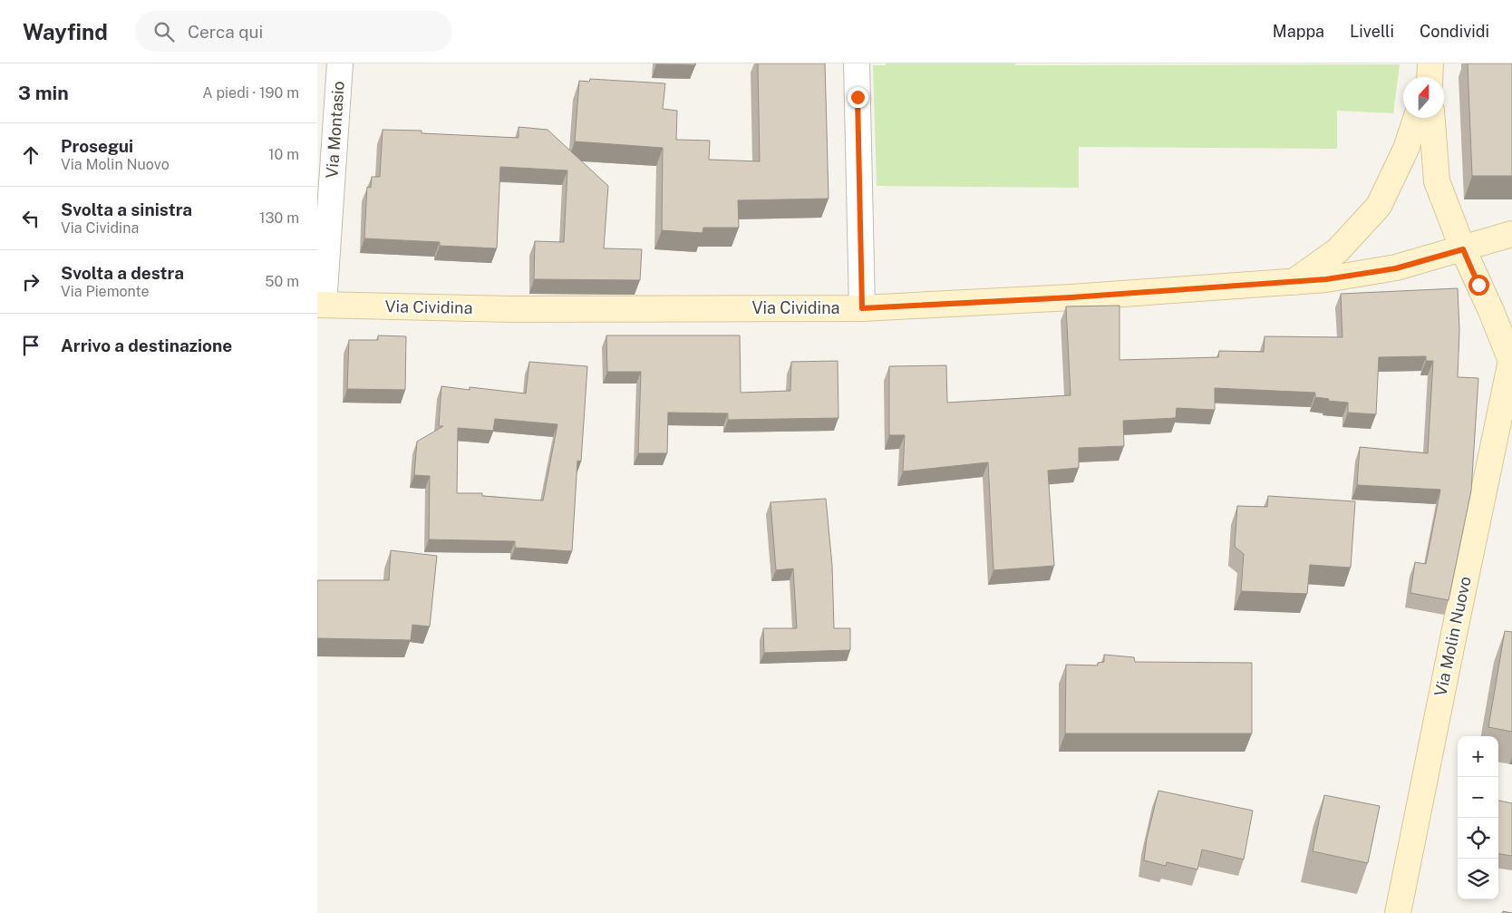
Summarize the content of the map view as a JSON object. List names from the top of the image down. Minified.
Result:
{"streets":{"street":["Via Montasio","Via Cividina","Via Molin Nuovo"]},"crossings":[["Via Montasio","Via Cividina"],["Via Cividina","Via Molin Nuovo"]],"north":"top","page":{"header":"Wayfind","search":"Cerca qui","nav":["Mappa","Livelli","Condividi"],"heading":["3 min","A piedi · 190 m"],"list":[["Prosegui","Via Molin Nuovo","10 m"],["Svolta a sinistra","Via Cividina","130 m"],["Svolta a destra","Via Piemonte","50 m"],"Arrivo a destinazione"],"map_buttons":["+","−"]}}
